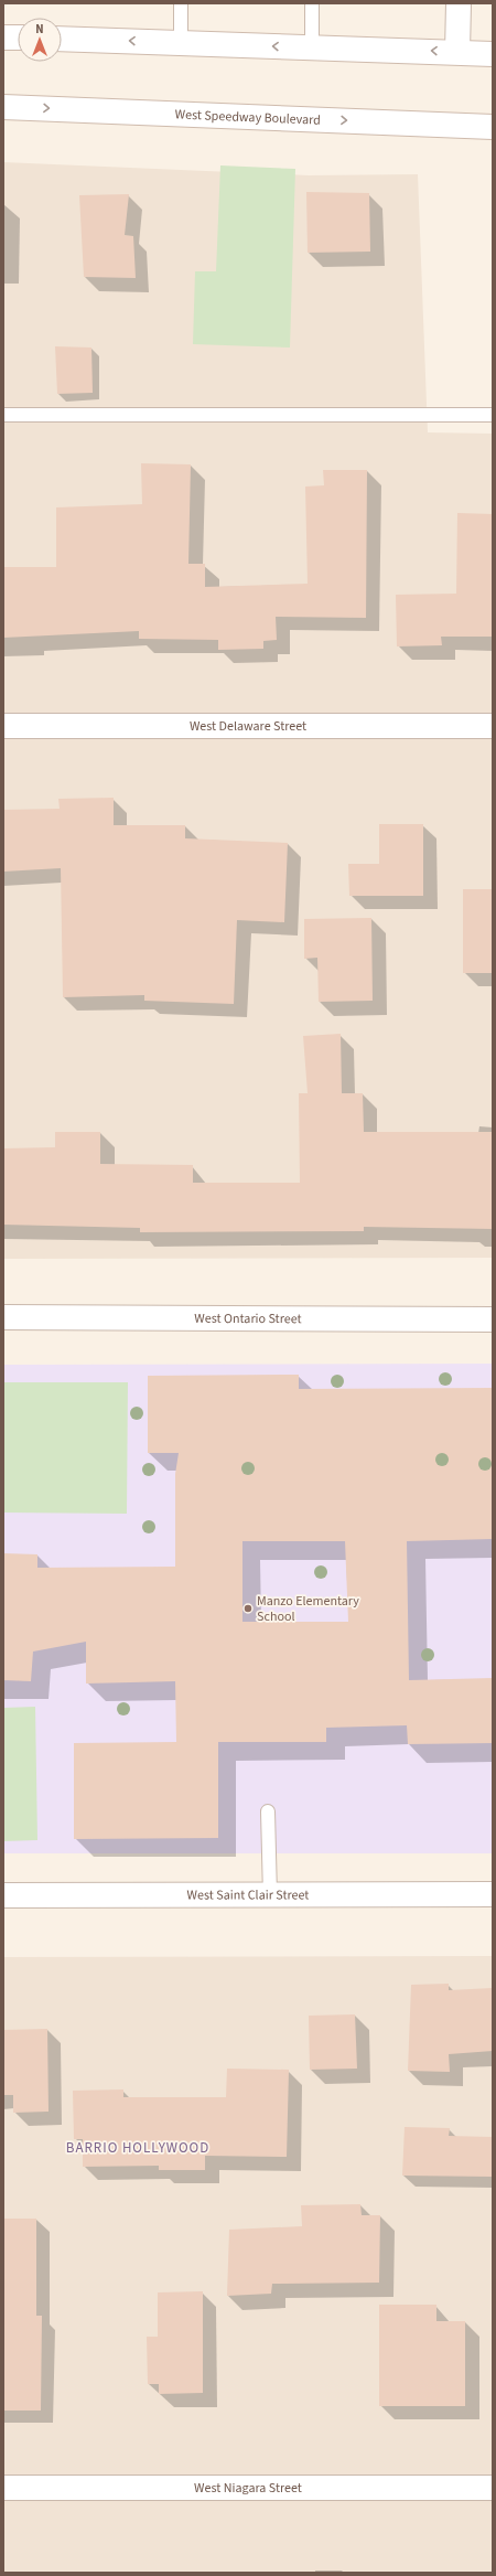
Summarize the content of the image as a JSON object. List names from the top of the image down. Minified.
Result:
{"streets":{"street":["West Speedway Boulevard","West Delaware Street","West Ontario Street","West Saint Clair Street","West Niagara Street"]},"districts":["BARRIO HOLLYWOOD"],"places":["Manzo Elementary School"],"north":"top"}
